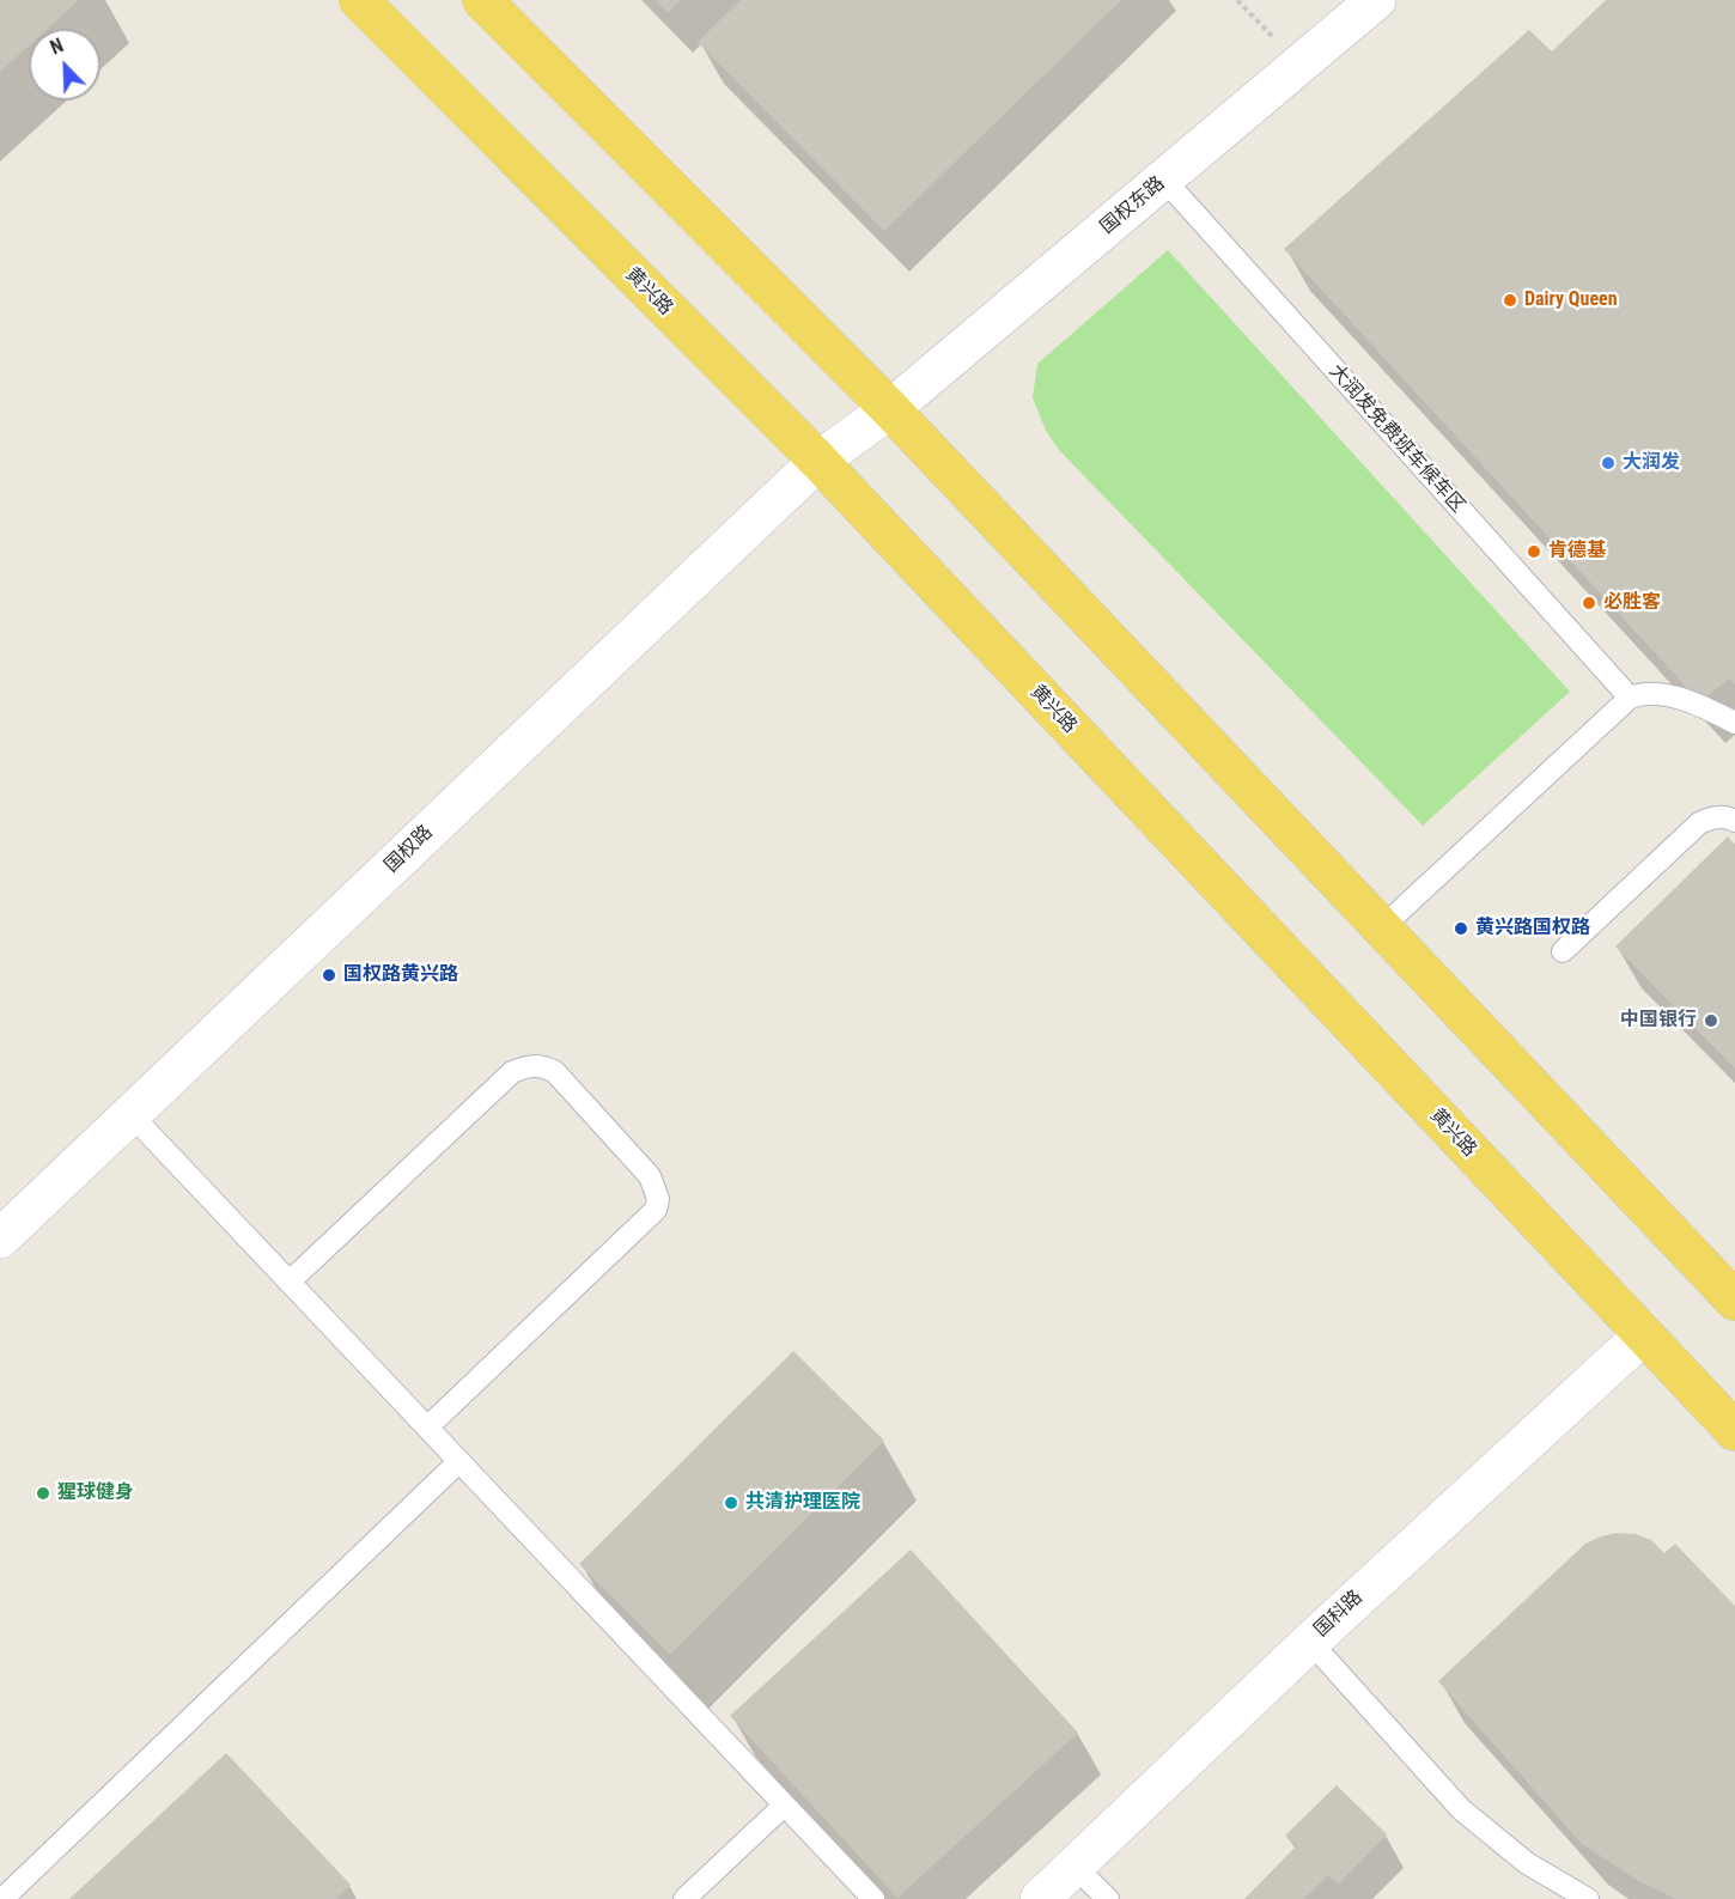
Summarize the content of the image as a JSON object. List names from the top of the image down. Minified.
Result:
{"streets":{"main road":["黄兴路"],"street":["国权东路","国权路","国科路"],"lane":["大润发免费班车候车区"]},"crossings":[["国权东路","黄兴路"],["国权东路","大润发免费班车候车区"],["国权东路","国权路"],["黄兴路","国权路"],["黄兴路","国科路"]],"places":["Dairy Queen","大润发","肯德基","必胜客","黄兴路国权路","国权路黄兴路","中国银行","猩球健身","共清护理医院"],"north":"top left"}
